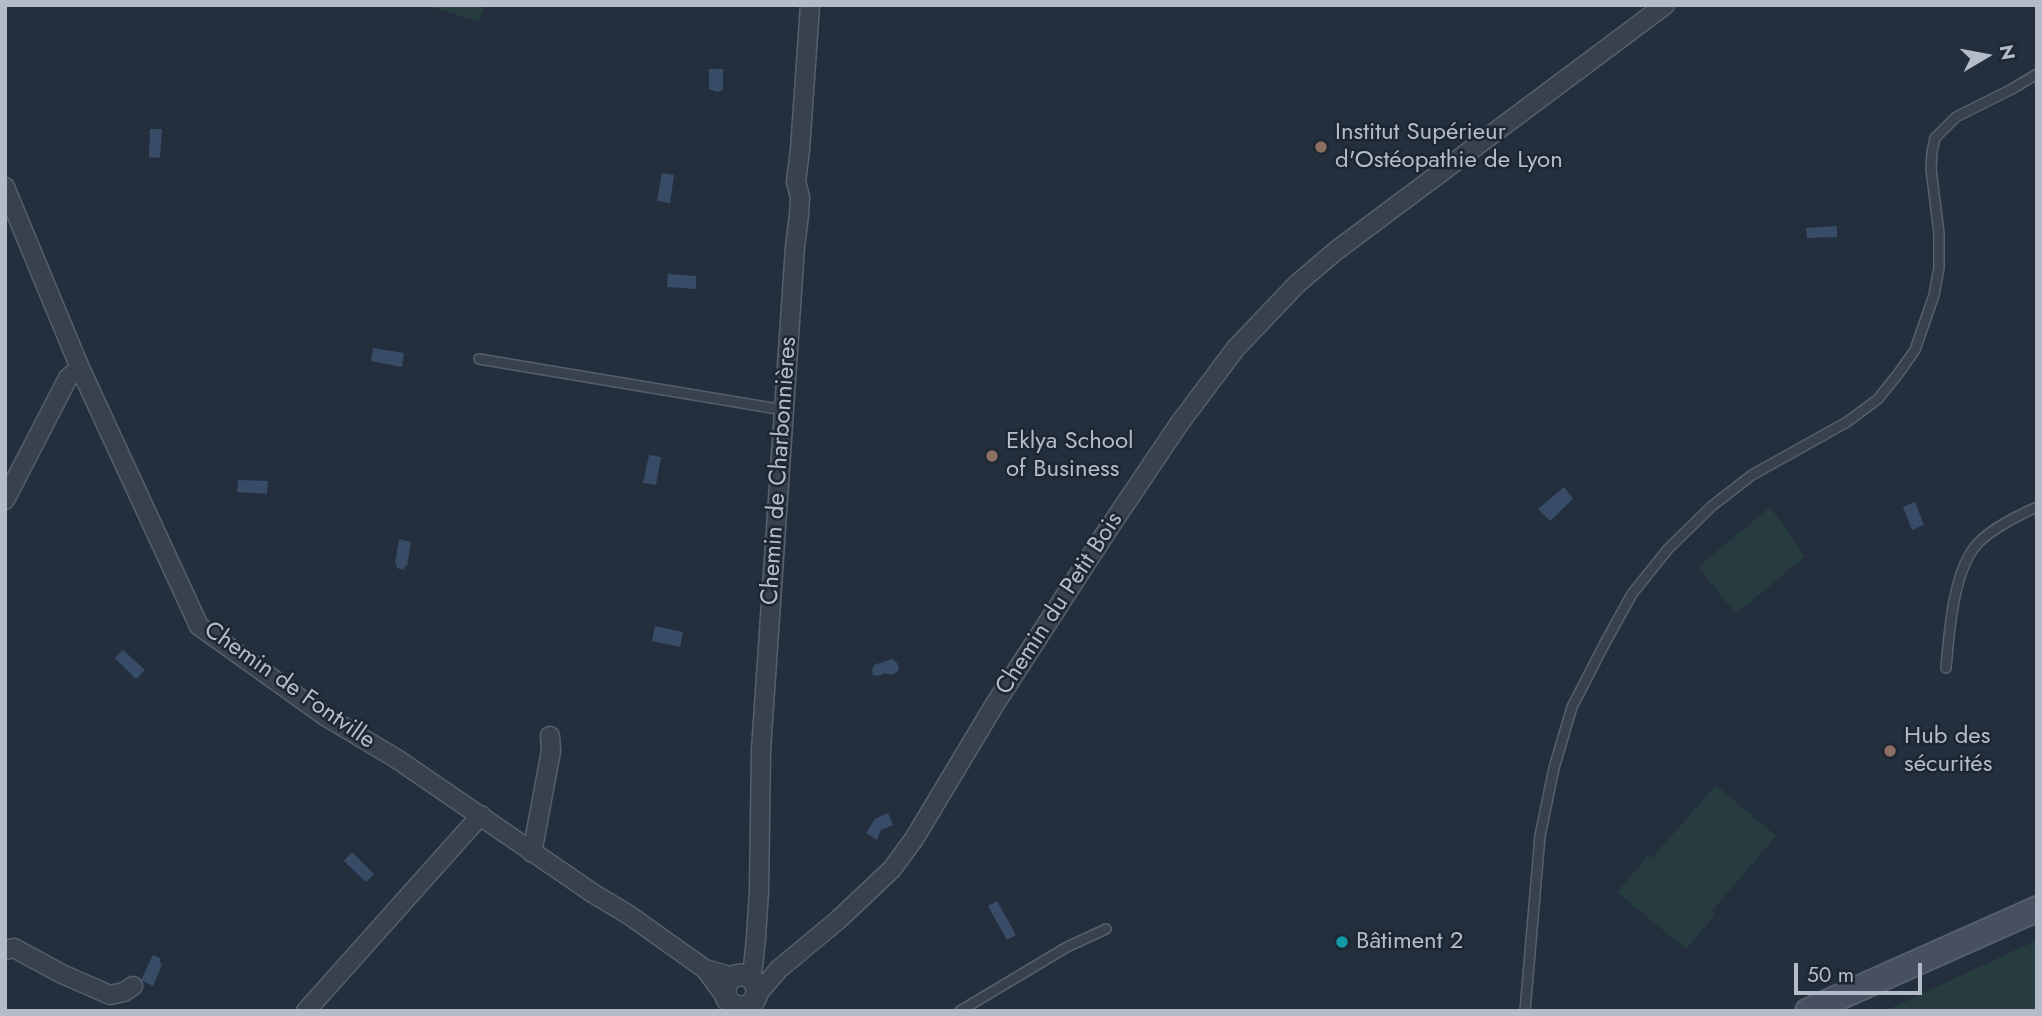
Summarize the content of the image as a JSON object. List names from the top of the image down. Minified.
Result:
{"streets":{"street":["Chemin de Charbonnières","Chemin du Petit Bois","Chemin de Fontville"]},"crossings":[["Chemin de Charbonnières","Chemin du Petit Bois"],["Chemin de Charbonnières","Chemin de Fontville"],["Chemin du Petit Bois","Chemin de Fontville"]],"places":["Institut Supérieur d'Ostéopathie de Lyon","Eklya School of Business","Hub des sécurités","Bâtiment 2"],"scale_bar":"50 m","north":"right"}
